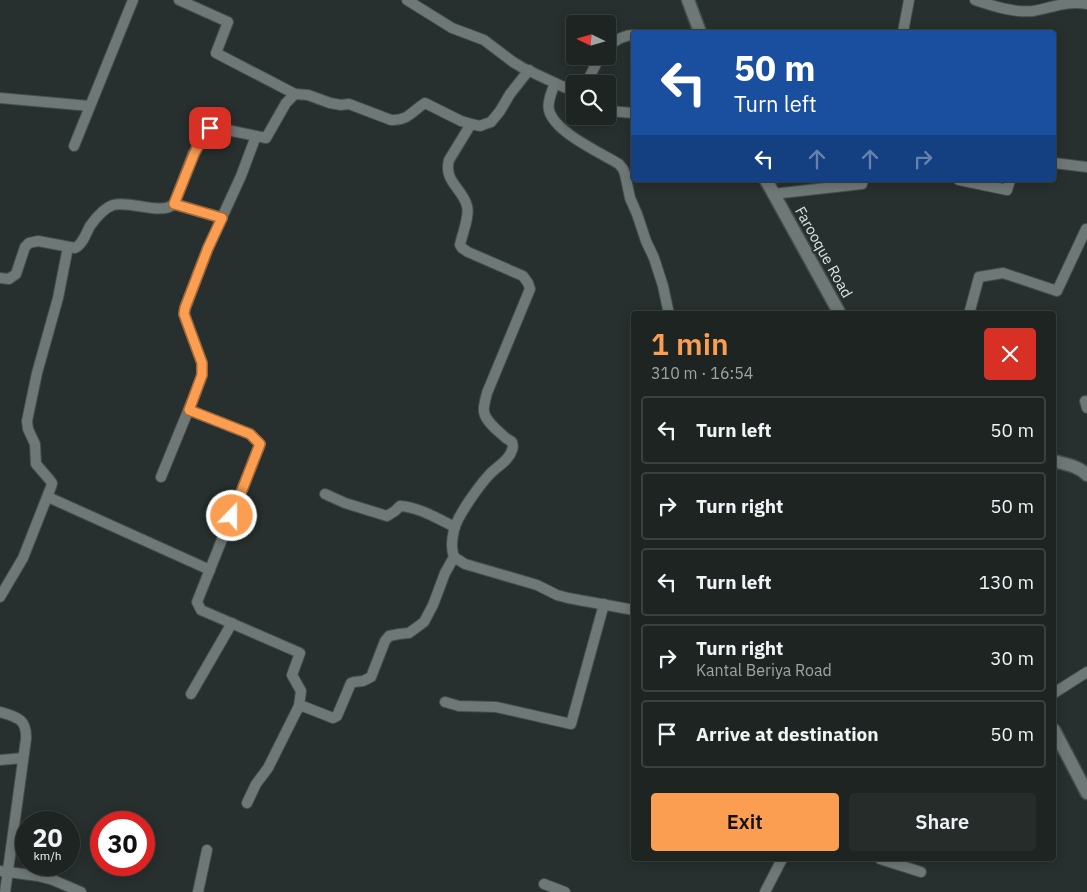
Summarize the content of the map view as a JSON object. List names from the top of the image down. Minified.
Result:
{"streets":{"main road":["Farooque Road"]},"north":"left","page":{"turn":["50 m","Turn left"],"heading":["1 min","310 m · 16:54"],"list":[{"name":"Turn left","value":"50 m"},{"name":"Turn right","value":"50 m"},{"name":"Turn left","value":"130 m"},{"name":"Turn right","note":"Kantal Beriya Road","value":"30 m"},{"name":"Arrive at destination","value":"50 m"}],"buttons":["Exit","Share"],"speed":"20 km/h","limit":"30"}}
